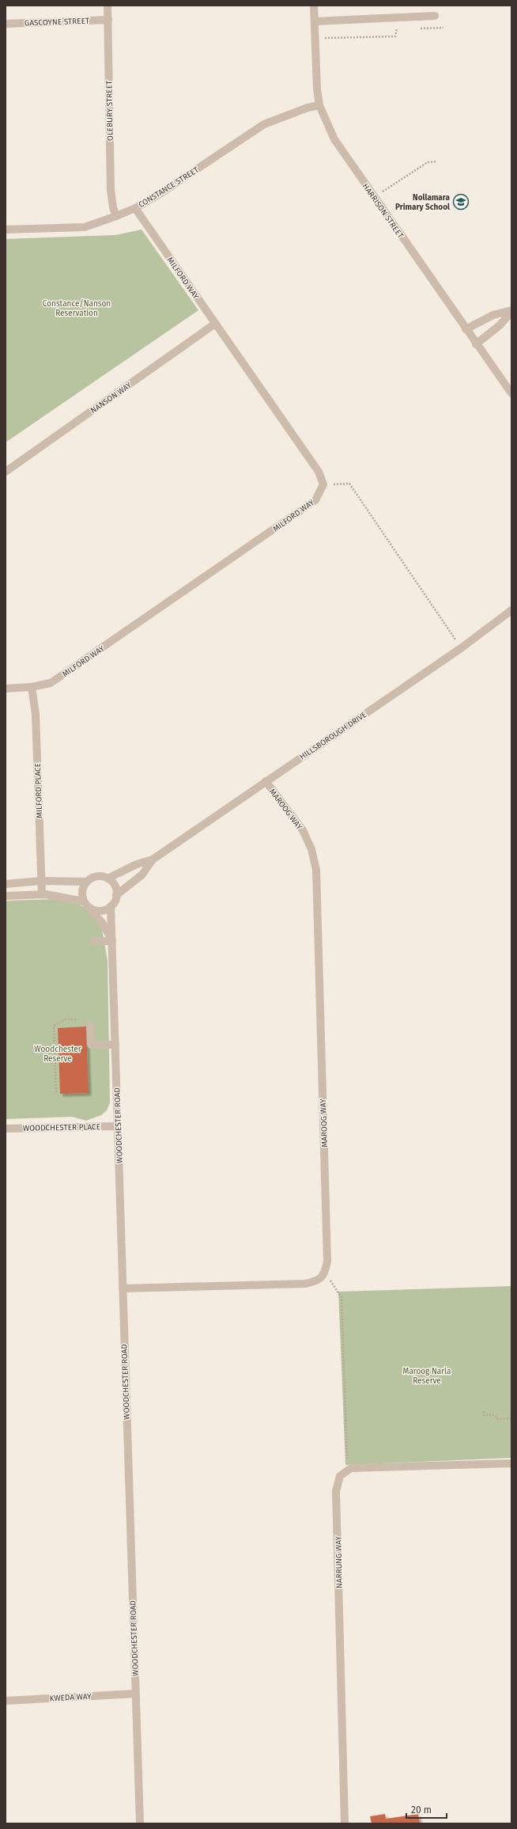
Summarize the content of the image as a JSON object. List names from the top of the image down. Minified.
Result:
{"streets":{"street":["GASCOYNE STREET","OLEBURY STREET","CONSTANCE STREET","HARRISON STREET","MILFORD WAY","NANSON WAY","HILLSBOROUGH DRIVE","MILFORD PLACE","MAROOG WAY","WOODCHESTER ROAD","WOODCHESTER PLACE","NARRUNG WAY","KWEDA WAY"]},"crossings":[["GASCOYNE STREET","OLEBURY STREET"],["OLEBURY STREET","CONSTANCE STREET"],["CONSTANCE STREET","HARRISON STREET"],["CONSTANCE STREET","MILFORD WAY"],["MILFORD WAY","NANSON WAY"],["MILFORD WAY","MILFORD PLACE"],["HILLSBOROUGH DRIVE","MAROOG WAY"],["HILLSBOROUGH DRIVE","WOODCHESTER ROAD"],["WOODCHESTER ROAD","WOODCHESTER PLACE"],["WOODCHESTER ROAD","KWEDA WAY"]],"parks":["Constance/Nanson Reservation","Woodchester Reserve","Maroog Narla Reserve"],"places":{"school or university":["Nollamara Primary School"]},"scale_bar":"20 m"}
